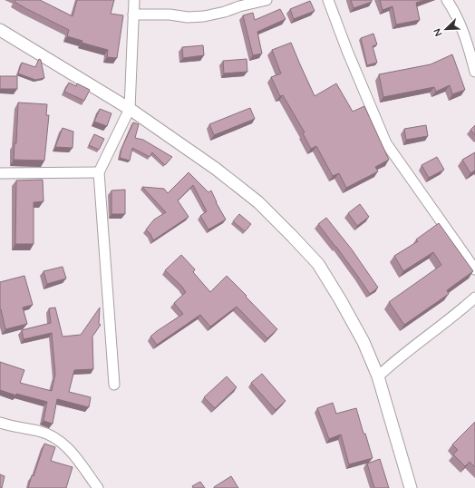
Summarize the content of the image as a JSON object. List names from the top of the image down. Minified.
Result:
{"north":"bottom left"}
